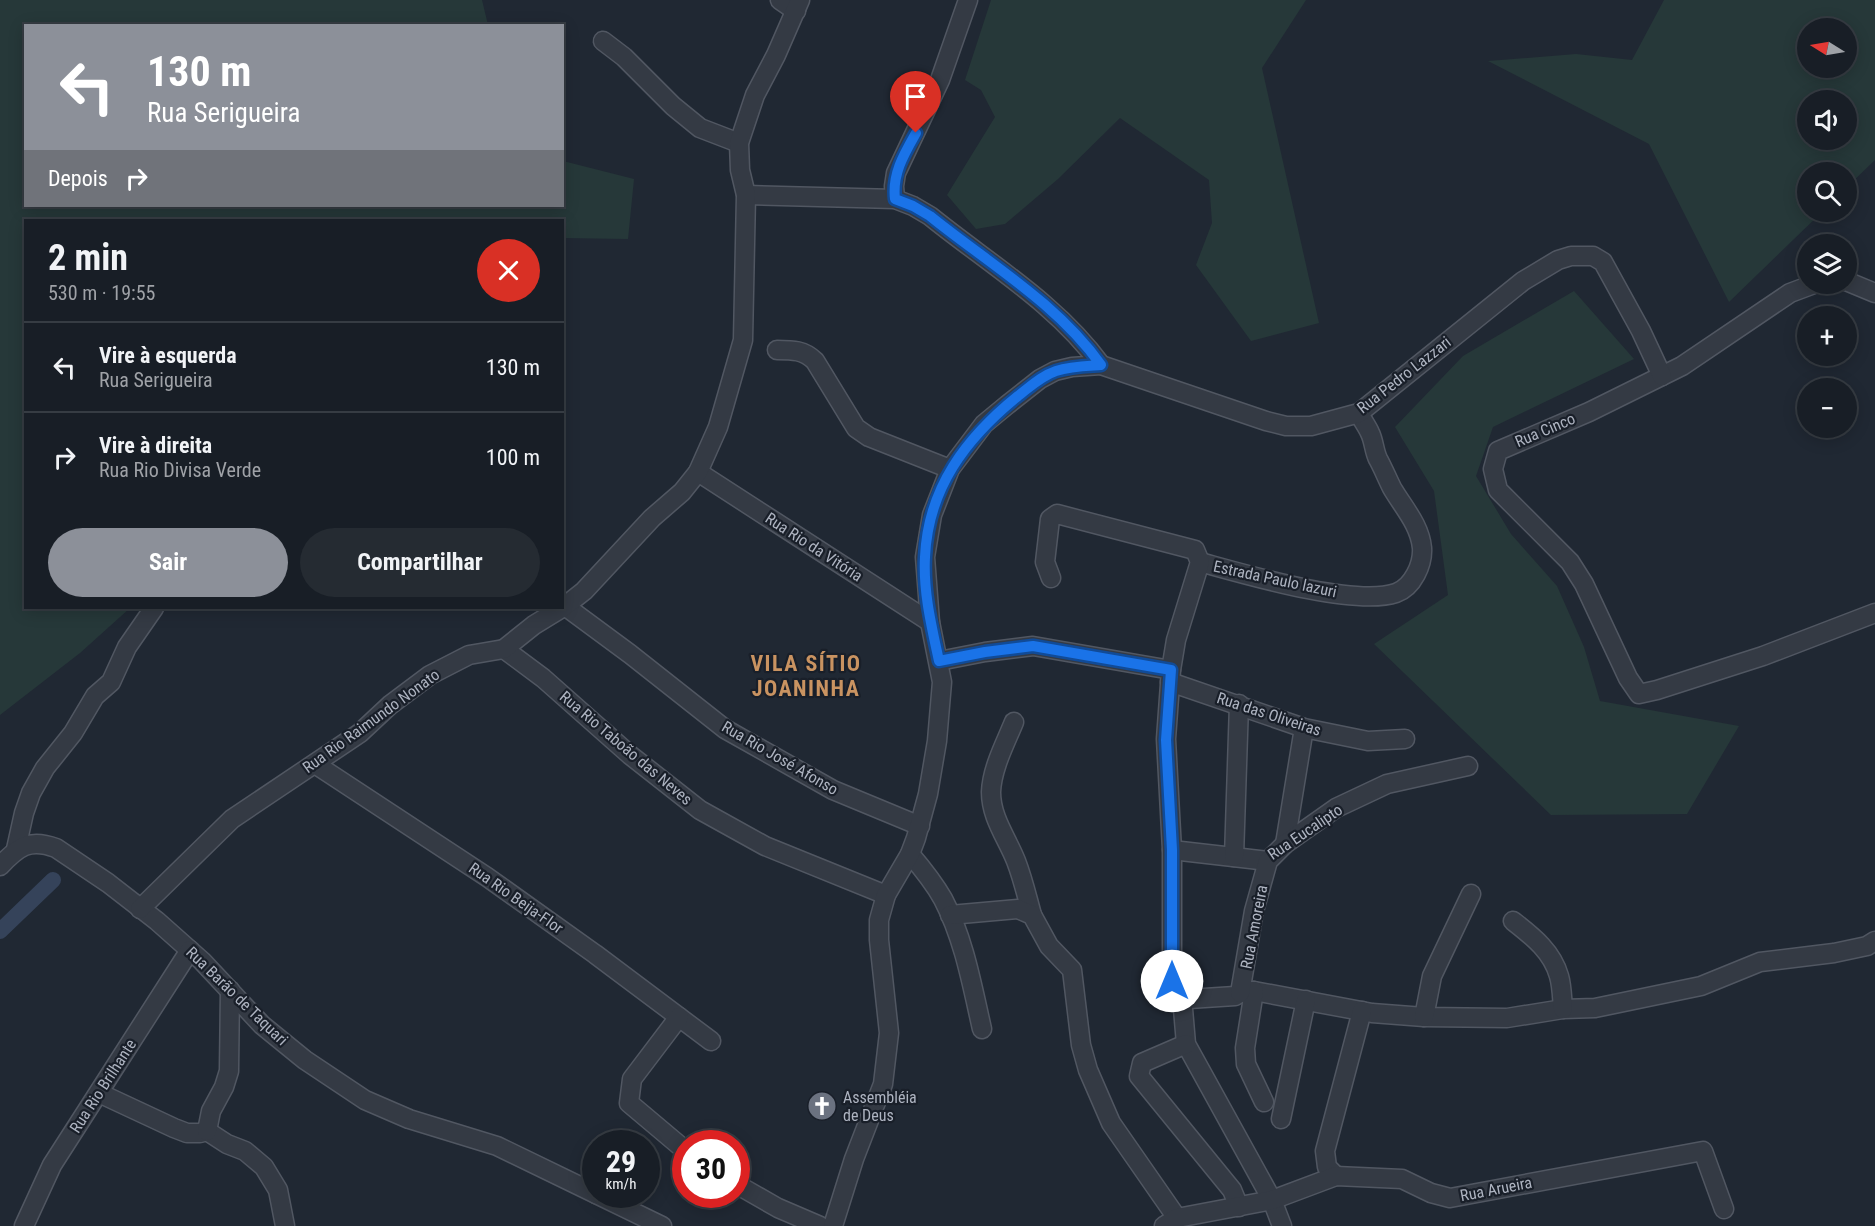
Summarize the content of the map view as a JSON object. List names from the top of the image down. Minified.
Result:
{"streets":{"street":["Rua Pedro Lazzari","Rua Cinco","Rua Rio da Vitória","Estrada Paulo lazuri","Rua das Oliveiras","Rua Rio Raimundo Nonato","Rua Rio Taboão das Neves","Rua Rio José Afonso","Rua Eucalipto","Rua Rio Beija-Flor","Rua Amoreira","Rua Barão de Taquari","Rua Rio Brilhante","Rua Arueira"]},"crossings":[["Rua Pedro Lazzari","Rua Cinco"],["Rua Pedro Lazzari","Estrada Paulo lazuri"],["Rua Rio da Vitória","Rua Rio Raimundo Nonato"],["Rua Rio Raimundo Nonato","Rua Rio Taboão das Neves"],["Rua Rio Raimundo Nonato","Rua Rio José Afonso"],["Rua Rio Raimundo Nonato","Rua Rio Beija-Flor"],["Rua Rio Raimundo Nonato","Rua Barão de Taquari"],["Rua Eucalipto","Rua Amoreira"],["Rua Barão de Taquari","Rua Rio Brilhante"]],"districts":["VILA SÍTIO JOANINHA"],"places":{"church":["Assembléia de Deus"]},"north":"left","page":{"map_buttons":["+","−"],"turn":["130 m","Rua Serigueira"],"then":"Depois","heading":["2 min","530 m · 19:55"],"list":[{"name":"Vire à esquerda","note":"Rua Serigueira","value":"130 m"},{"name":"Vire à direita","note":"Rua Rio Divisa Verde","value":"100 m"}],"buttons":["Sair","Compartilhar"],"speed":"29 km/h","limit":"30"}}
